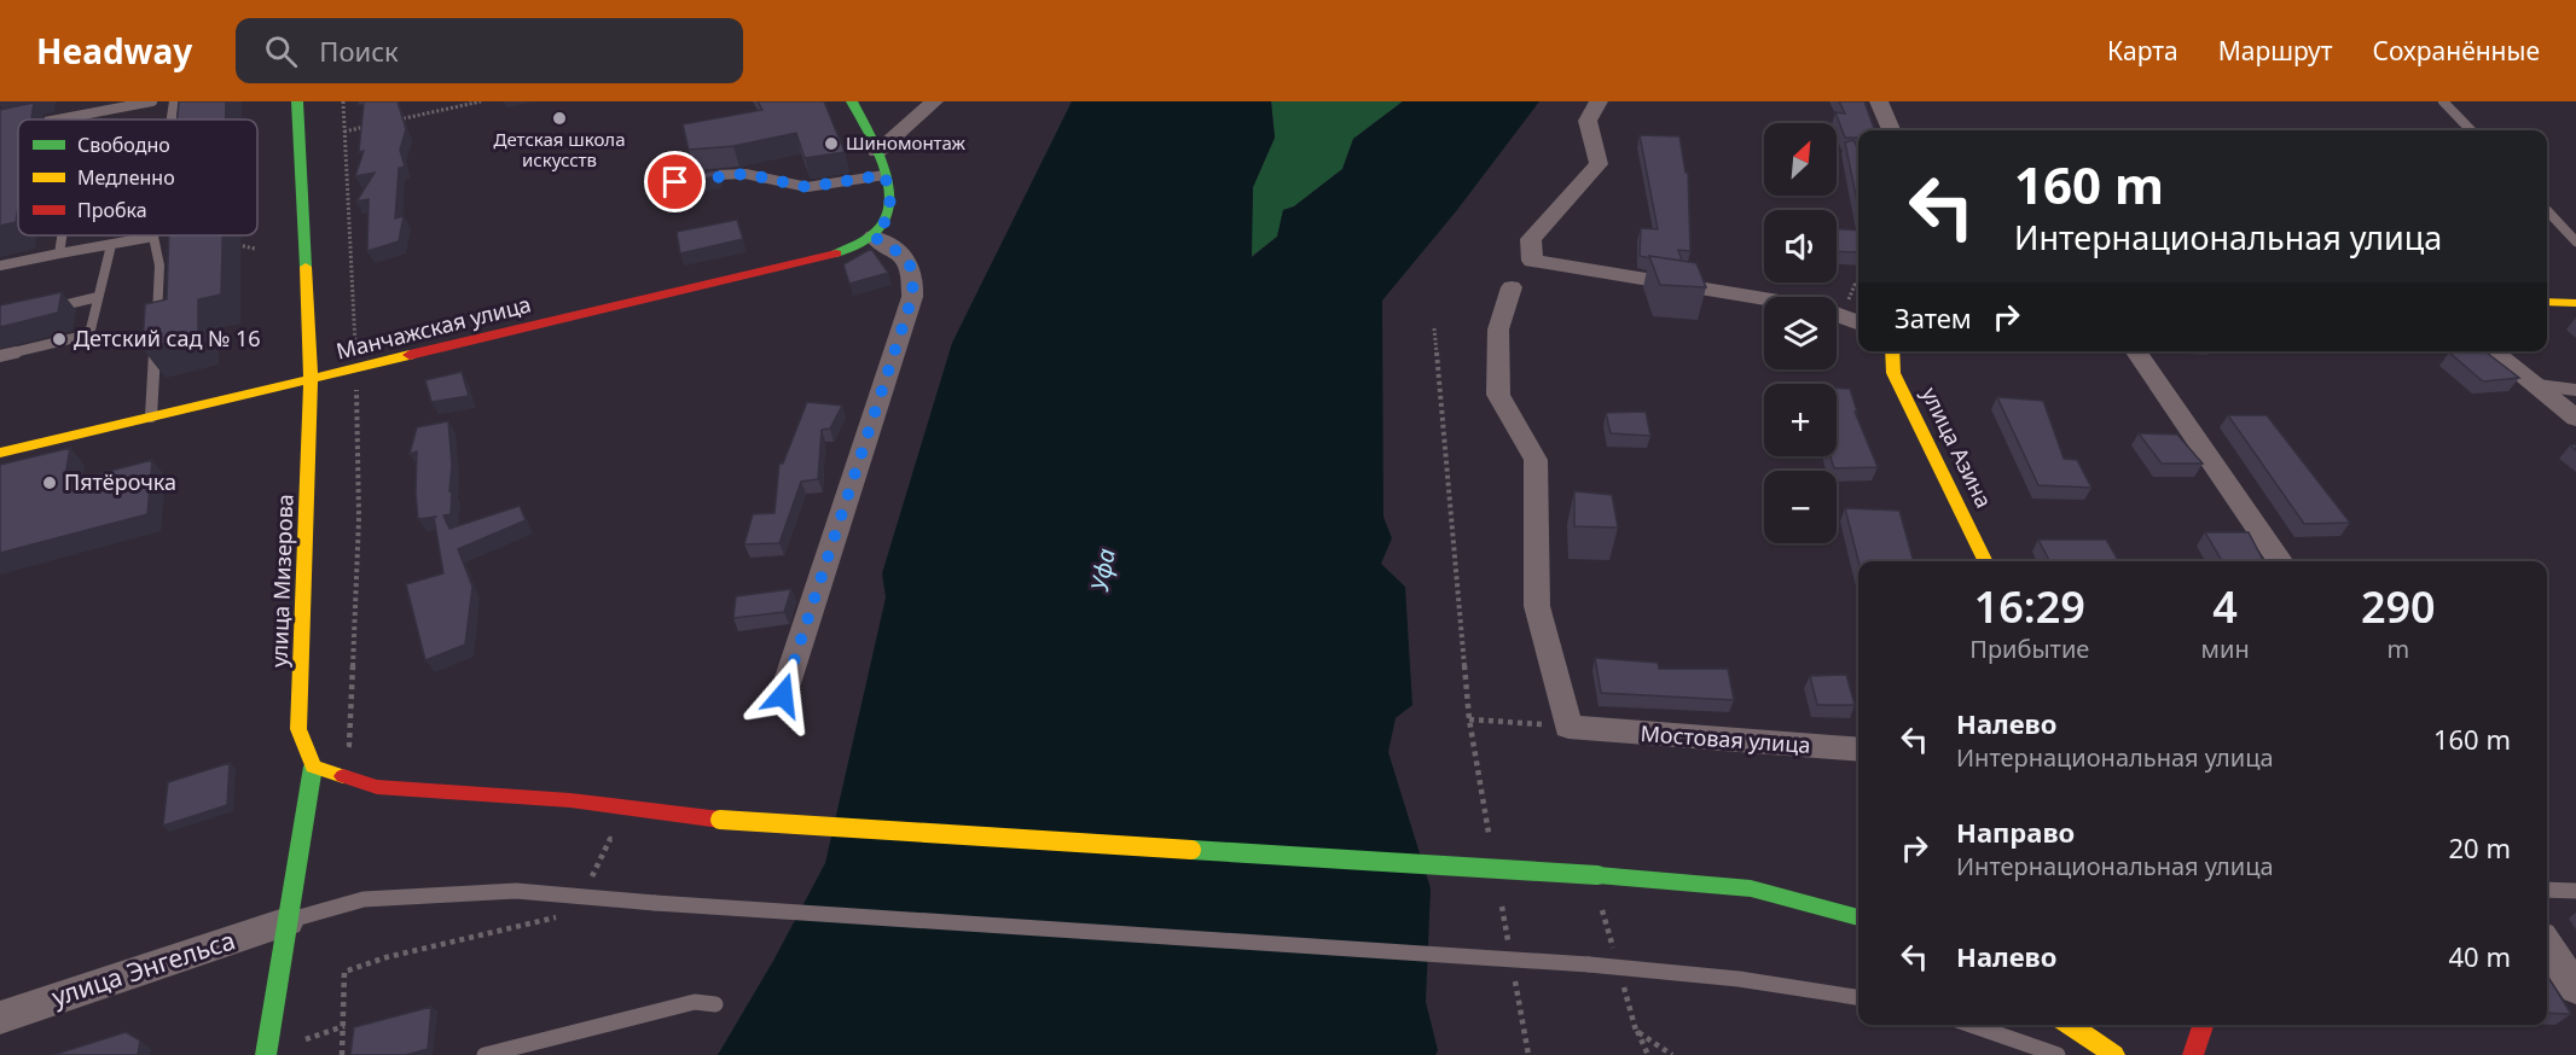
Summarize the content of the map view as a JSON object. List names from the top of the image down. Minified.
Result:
{"streets":{"main road":["Манчажская улица","улица Азина","улица Мизерова"],"street":["Мостовая улица","улица Энгельса"]},"crossings":[["Манчажская улица","улица Мизерова"]],"water":["Уфа"],"places":["Детская школа искусств","Шиномонтаж","Детский сад № 16","Пятёрочка"],"legend":["Свободно","Медленно","Пробка"],"north":"top right","page":{"header":"Headway","search":"Поиск","nav":["Карта","Маршрут","Сохранённые"],"map_buttons":["+","−"],"turn":["160 m","Интернациональная улица"],"then":"Затем","eta":["16:29","Прибытие","4","мин","290","m"],"list":[{"name":"Налево","note":"Интернациональная улица","value":"160 m"},{"name":"Направо","note":"Интернациональная улица","value":"20 m"},{"name":"Налево","value":"40 m"}]}}
